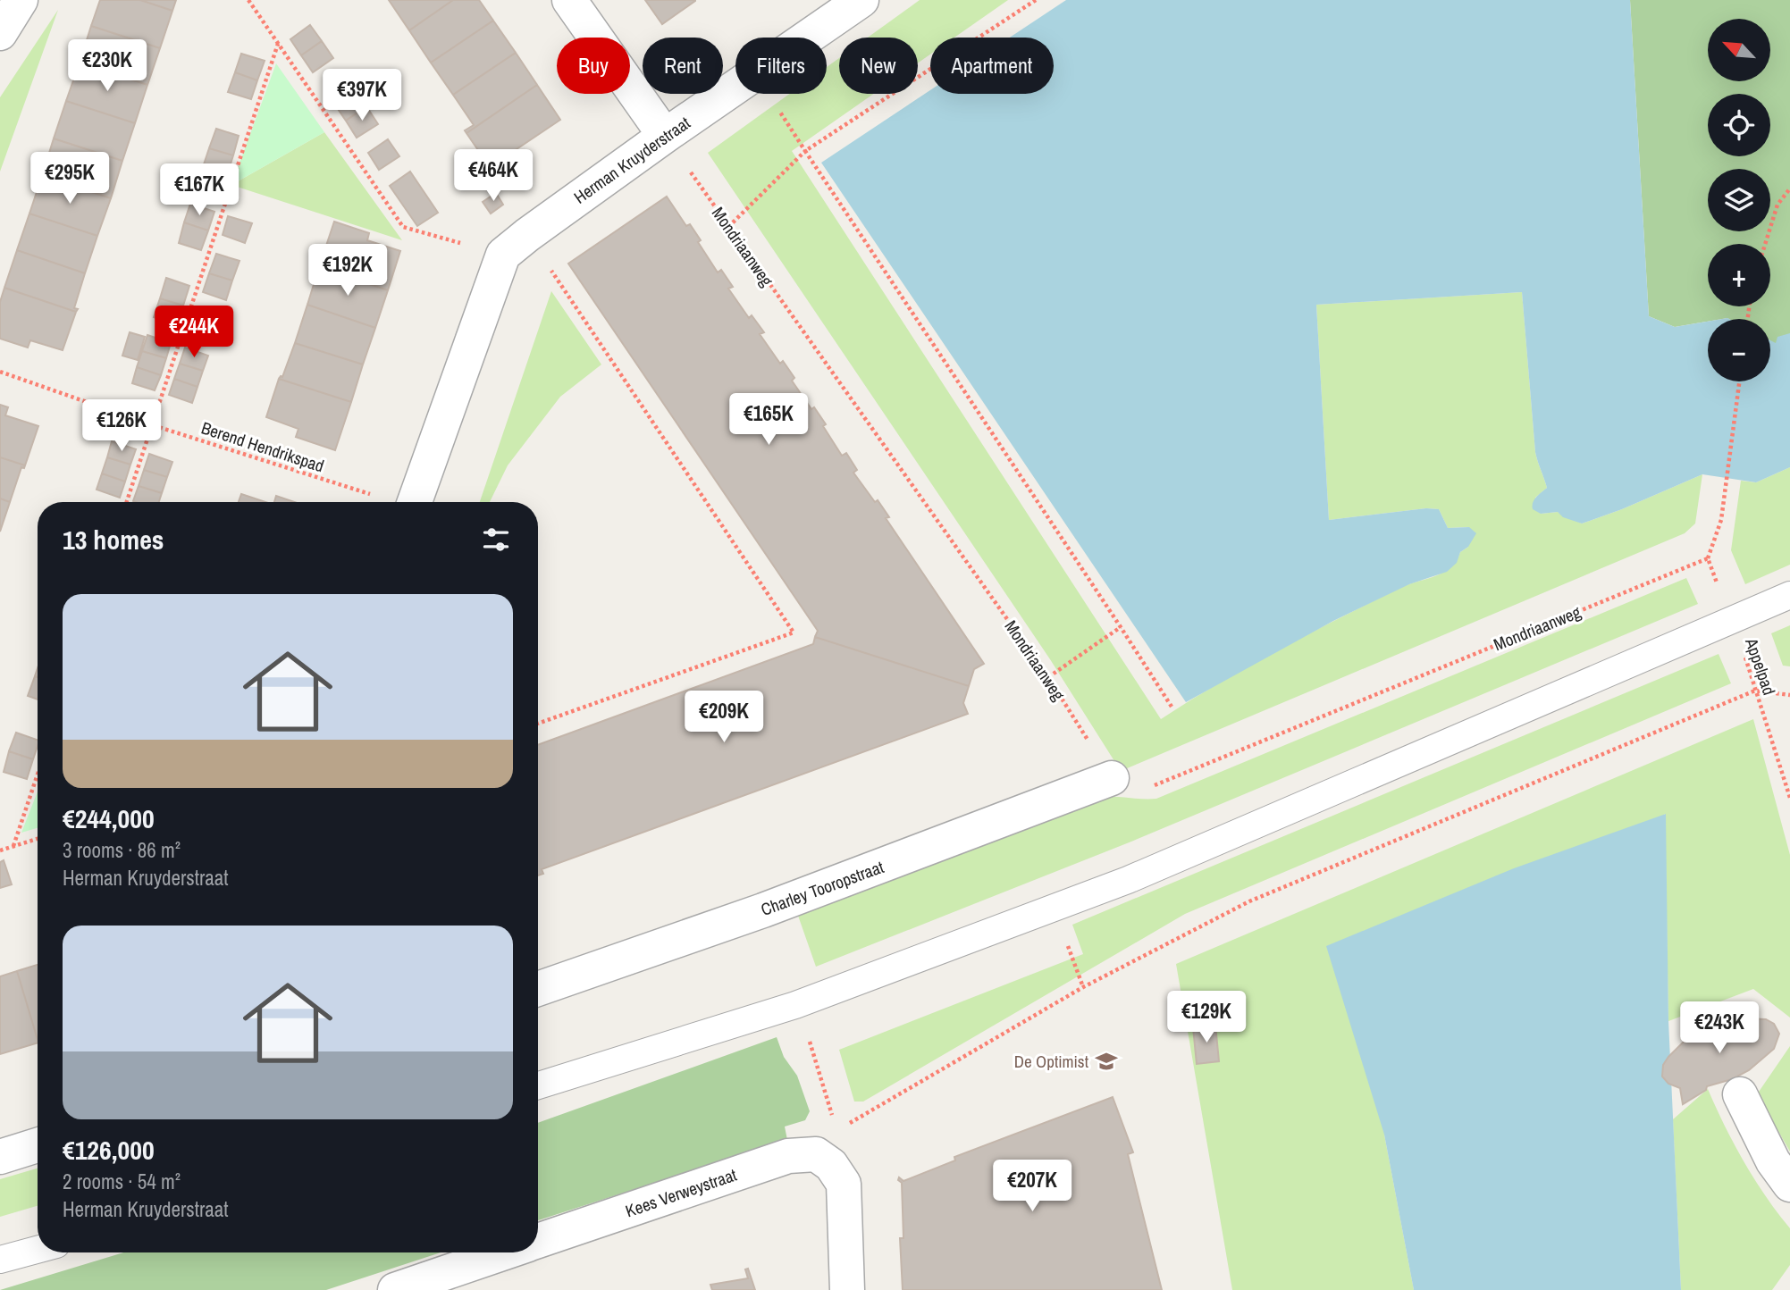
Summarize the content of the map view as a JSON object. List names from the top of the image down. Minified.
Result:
{"streets":{"street":["Herman Kruyderstraat","Charley Tooropstraat","Kees Verweystraat"],"path":["Mondriaanweg","Berend Hendrikspad","Appelpad"]},"crossings":[["Herman Kruyderstraat","Mondriaanweg"],["Mondriaanweg","Appelpad"],["Mondriaanweg","Charley Tooropstraat"]],"places":{"school or university":["De Optimist"]},"north":"top left","page":{"map_buttons":["+","−"],"chip":["Buy","Rent","Filters","New","Apartment"],"price":["€230K","€397K","€464K","€295K","€167K","€192K","€244K","€165K","€126K","€209K","€129K","€243K","€207K"],"heading":"13 homes","list":[{"name":"€244,000","note":"3 rooms · 86 m² · Herman Kruyderstraat"},{"name":"€126,000","note":"2 rooms · 54 m² · Herman Kruyderstraat"}]}}
